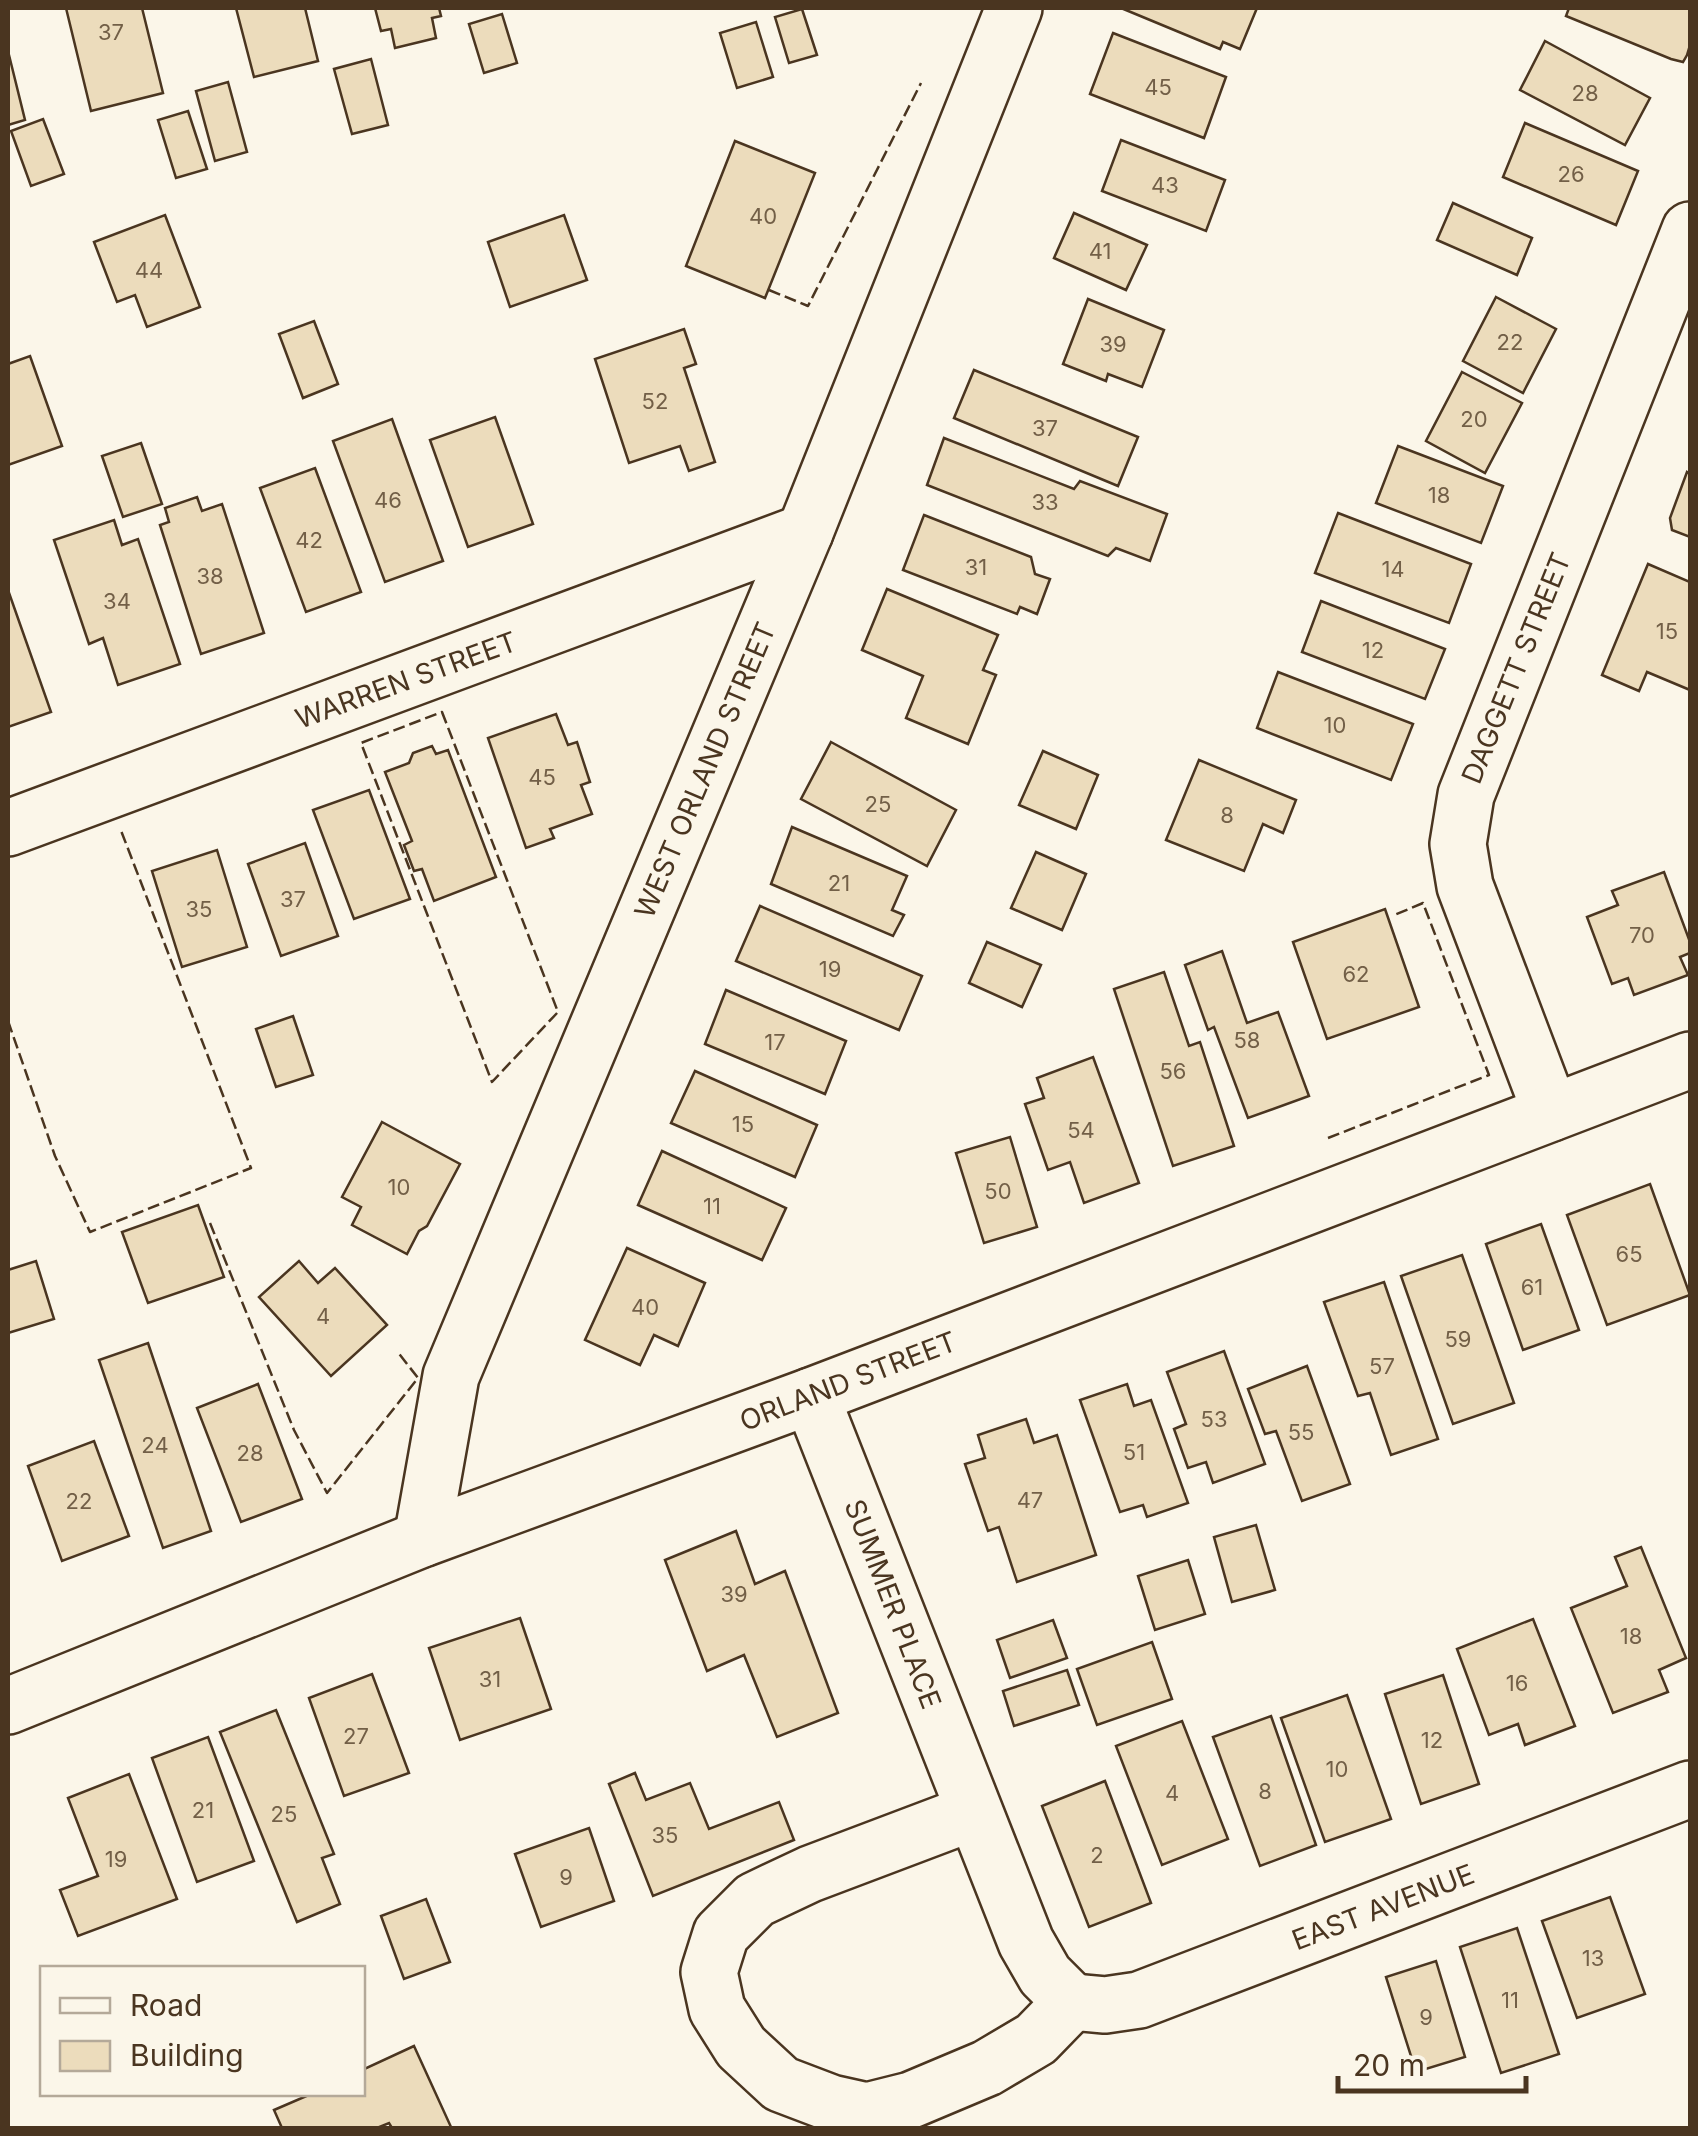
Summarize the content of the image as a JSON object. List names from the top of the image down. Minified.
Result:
{"streets":{"street":["DAGGETT STREET","WARREN STREET","WEST ORLAND STREET","ORLAND STREET","SUMMER PLACE","EAST AVENUE"]},"crossings":[["DAGGETT STREET","ORLAND STREET"],["WARREN STREET","WEST ORLAND STREET"],["WEST ORLAND STREET","ORLAND STREET"],["ORLAND STREET","SUMMER PLACE"],["SUMMER PLACE","EAST AVENUE"]],"house_numbers":["37","45","28","26","43","40","41","44","22","39","52","20","37","18","46","33","42","31","14","38","34","15","12","10","45","25","8","21","37","35","70","19","62","58","17","56","15","54","10","50","11","65","61","40","4","59","57","53","55","24","51","28","47","22","39","18","31","16","27","12","10","8","4","21","25","35","2","19","9","13","11","9"],"legend":["Road","Building"],"scale_bar":"20 m"}
